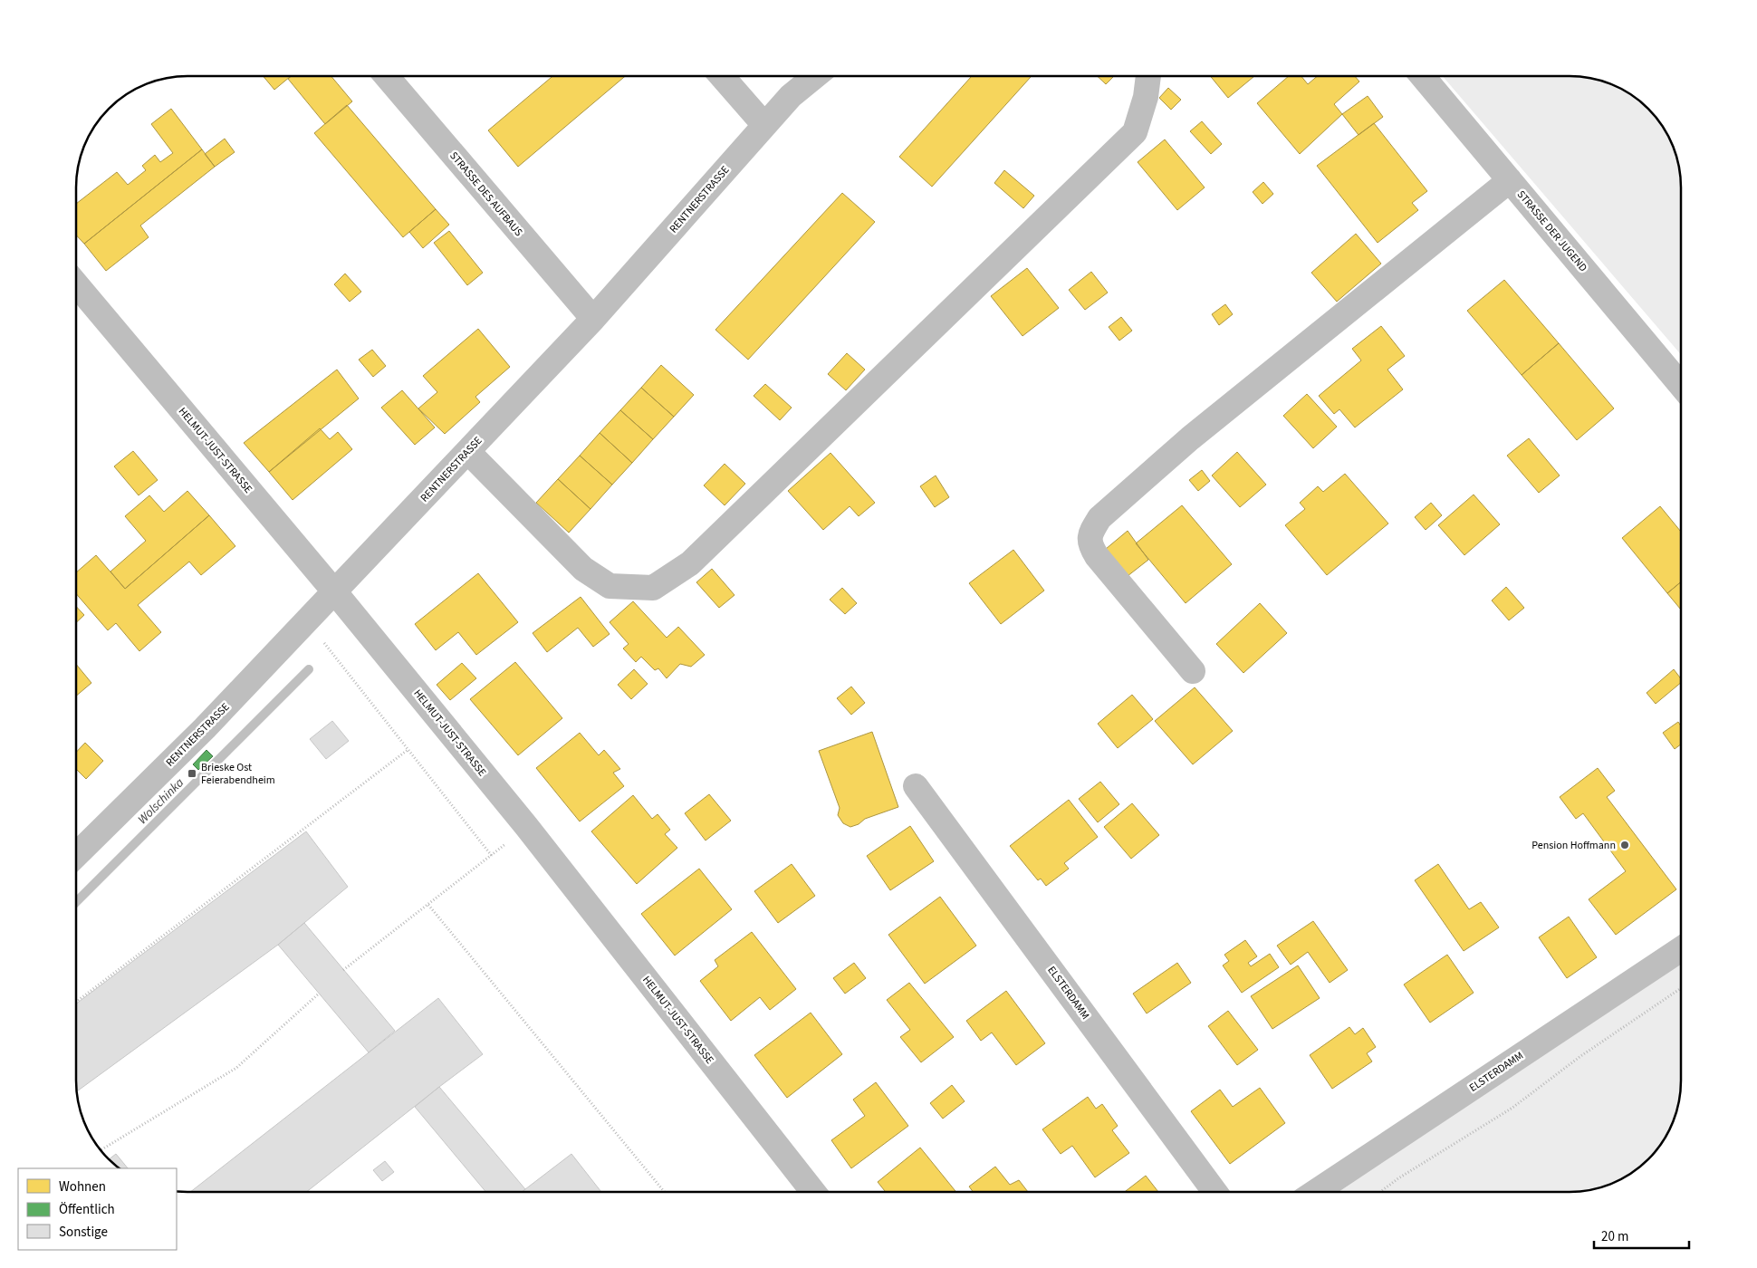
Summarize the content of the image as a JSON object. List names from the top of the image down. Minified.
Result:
{"streets":{"street":["STRASSE DES AUFBAUS","RENTNERSTRASSE","STRASSE DER JUGEND","HELMUT-JUST-STRASSE","ELSTERDAMM"]},"crossings":[["STRASSE DES AUFBAUS","RENTNERSTRASSE"],["RENTNERSTRASSE","HELMUT-JUST-STRASSE"]],"water":["Wolschinka"],"places":{"transit":["Brieske Ost Feierabendheim"],"other":["Pension Hoffmann"]},"legend":["Wohnen","Öffentlich","Sonstige"],"scale_bar":"20 m"}
